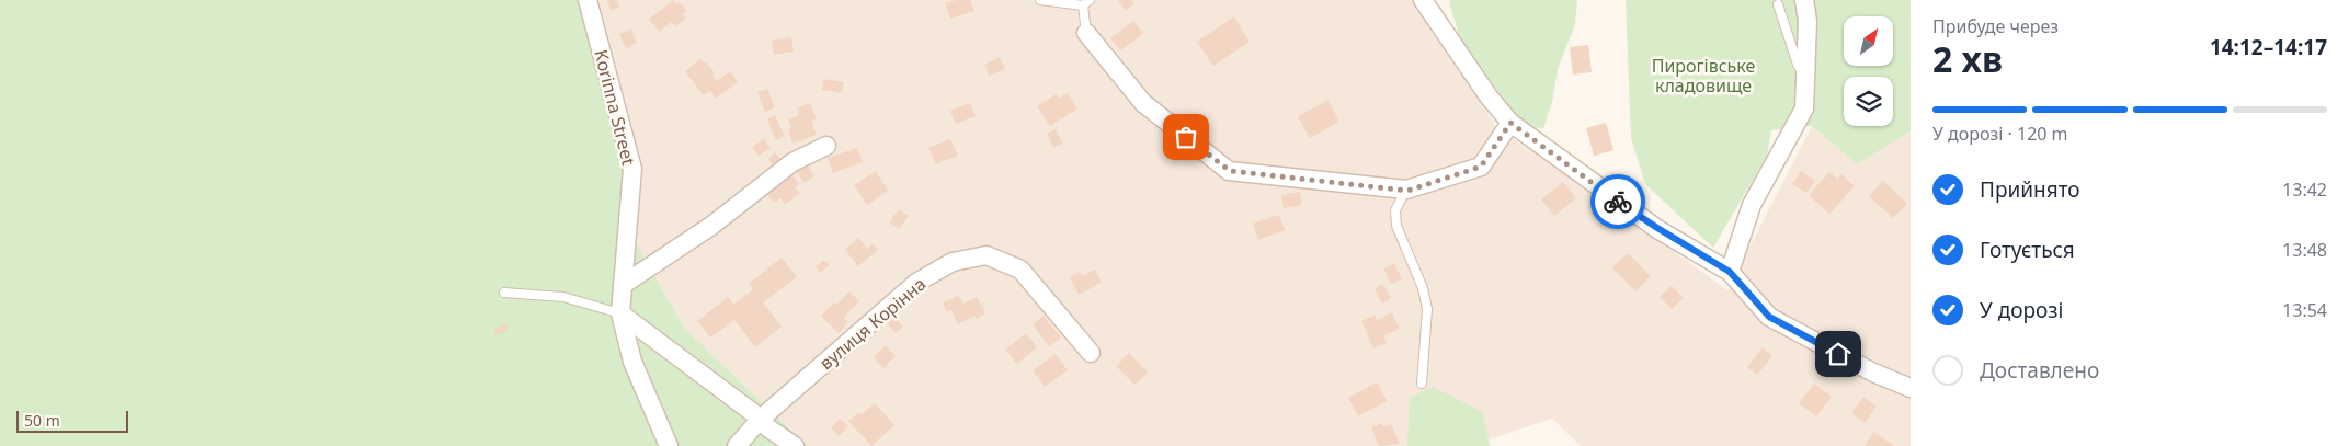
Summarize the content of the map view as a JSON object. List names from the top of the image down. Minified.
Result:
{"streets":{"street":["Korinna Street","вулиця Корінна"]},"parks":["Пирогівське кладовище"],"scale_bar":"50 m","north":"top right","page":{"heading":["2 хв","Прибуде через","14:12–14:17"],"bar":"У дорозі · 120 m","list":[["Прийнято","13:42"],["Готується","13:48"],["У дорозі","13:54"],"Доставлено"],"scale":"50 m"}}
